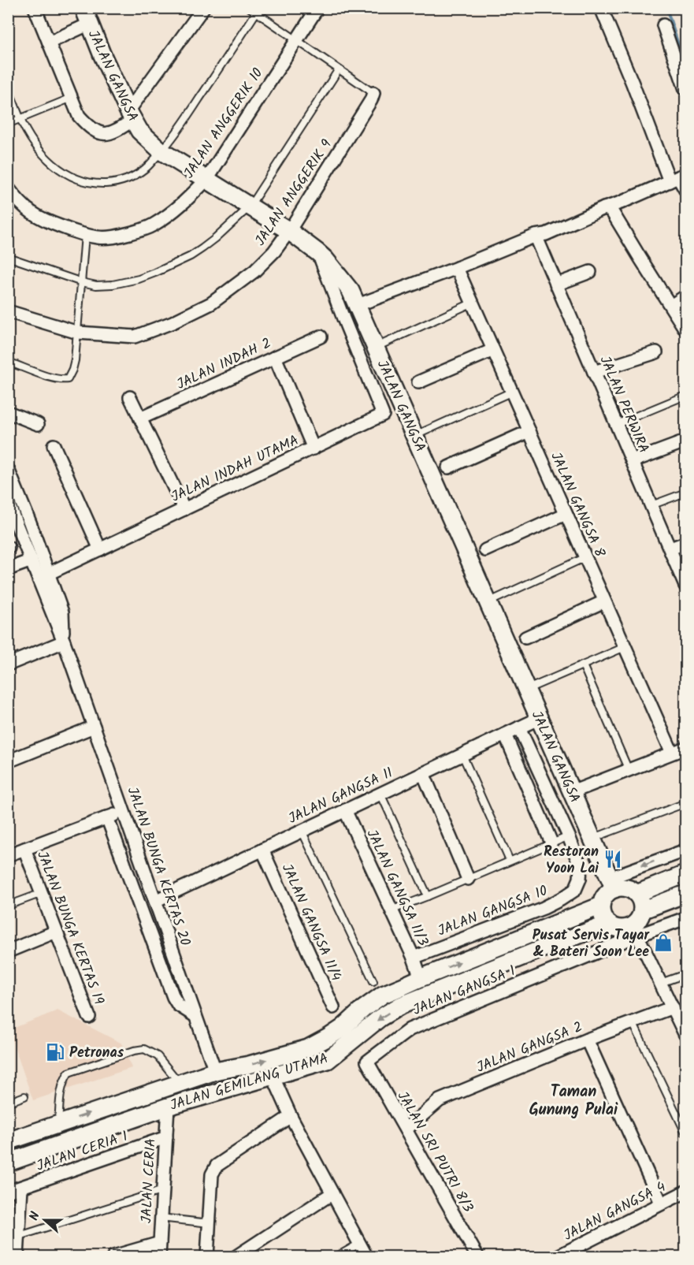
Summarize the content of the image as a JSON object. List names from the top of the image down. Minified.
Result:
{"streets":{"main road":["JALAN GANGSA","JALAN GEMILANG UTAMA"],"street":["JALAN ANGGERIK 10","JALAN ANGGERIK 9","JALAN INDAH 2","JALAN PERWIRA","JALAN INDAH UTAMA","JALAN GANGSA 8","JALAN GANGSA 11","JALAN BUNGA KERTAS 20","JALAN GANGSA 11/3","JALAN GANGSA 10","JALAN GANGSA 11/4","JALAN BUNGA KERTAS 19","JALAN GANGSA 1","JALAN GANGSA 2","JALAN CERIA 1","JALAN SRI PUTRI 8/3","JALAN CERIA","JALAN GANGSA 4"]},"crossings":[["JALAN GANGSA","JALAN ANGGERIK 10"],["JALAN GANGSA","JALAN ANGGERIK 9"],["JALAN GANGSA","JALAN INDAH UTAMA"],["JALAN GANGSA","JALAN GANGSA 11"],["JALAN GANGSA","JALAN GANGSA 1"],["JALAN GANGSA","JALAN GEMILANG UTAMA"],["JALAN GANGSA 11","JALAN BUNGA KERTAS 20"],["JALAN GANGSA 11","JALAN GANGSA 11/3"],["JALAN GANGSA 11","JALAN GANGSA 10"],["JALAN GANGSA 11","JALAN GANGSA 11/4"],["JALAN BUNGA KERTAS 20","JALAN GEMILANG UTAMA"],["JALAN GANGSA 11/3","JALAN GANGSA 10"],["JALAN GANGSA 11/3","JALAN GEMILANG UTAMA"],["JALAN GANGSA 1","JALAN GEMILANG UTAMA"],["JALAN GANGSA 1","JALAN SRI PUTRI 8/3"],["JALAN GANGSA 2","JALAN SRI PUTRI 8/3"],["JALAN GEMILANG UTAMA","JALAN CERIA"],["JALAN CERIA 1","JALAN CERIA"]],"districts":["Taman Gunung Pulai"],"places":{"restaurant":["Restoran Yoon Lai"],"shop":["Pusat Servis Tayar & Bateri Soon Lee"],"fuel station":["Petronas"]},"north":"left"}
